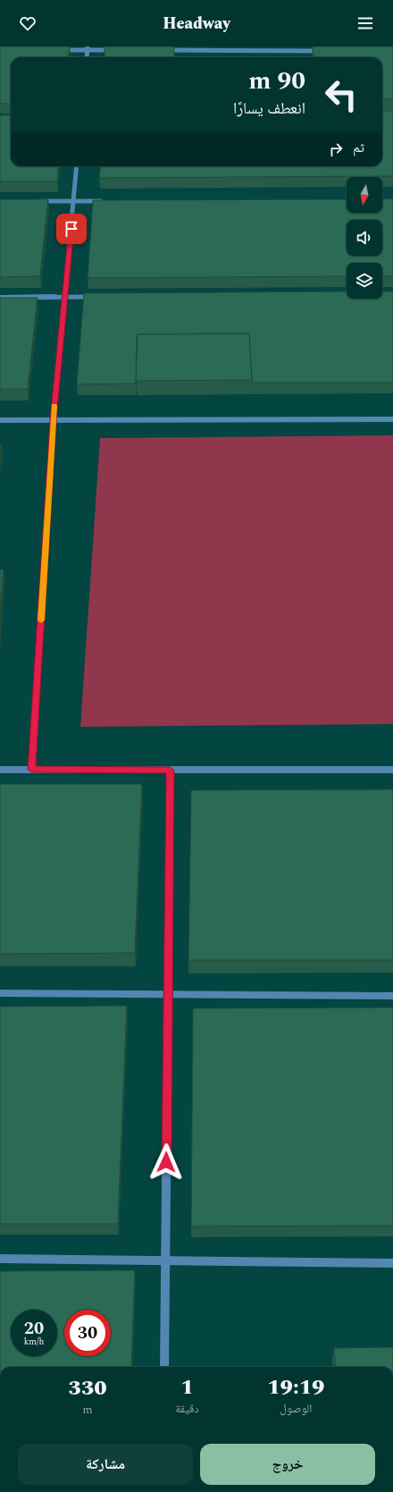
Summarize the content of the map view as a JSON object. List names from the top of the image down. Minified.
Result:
{"north":"bottom","page":{"header":"Headway","turn":["90 m","انعطف يسارًا"],"then":"ثم","speed":"20 km/h","limit":"30","eta":["19:19","الوصول","1","دقيقة","330","m"],"buttons":["خروج","مشاركة"]}}
